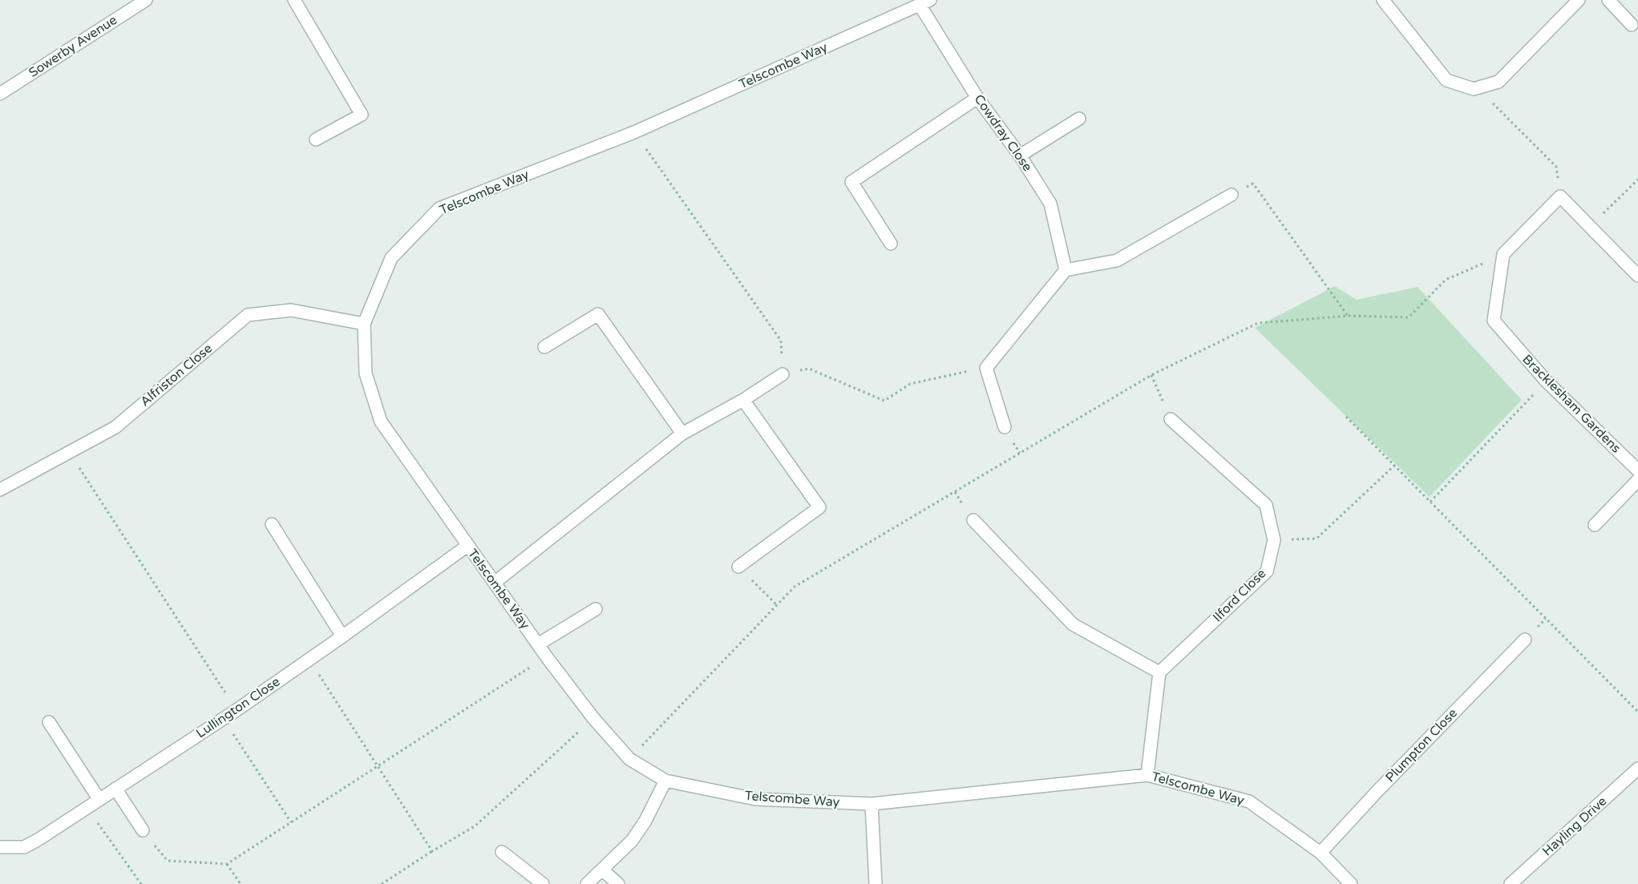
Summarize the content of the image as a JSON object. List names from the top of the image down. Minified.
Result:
{"streets":{"street":["Sowerby Avenue","Telscombe Way","Cowdray Close","Alfriston Close","Bracklesham Gardens","Ilford Close","Lullington Close","Plumpton Close","Hayling Drive"]},"crossings":[["Telscombe Way","Cowdray Close"],["Telscombe Way","Alfriston Close"],["Telscombe Way","Lullington Close"],["Telscombe Way","Plumpton Close"]]}
